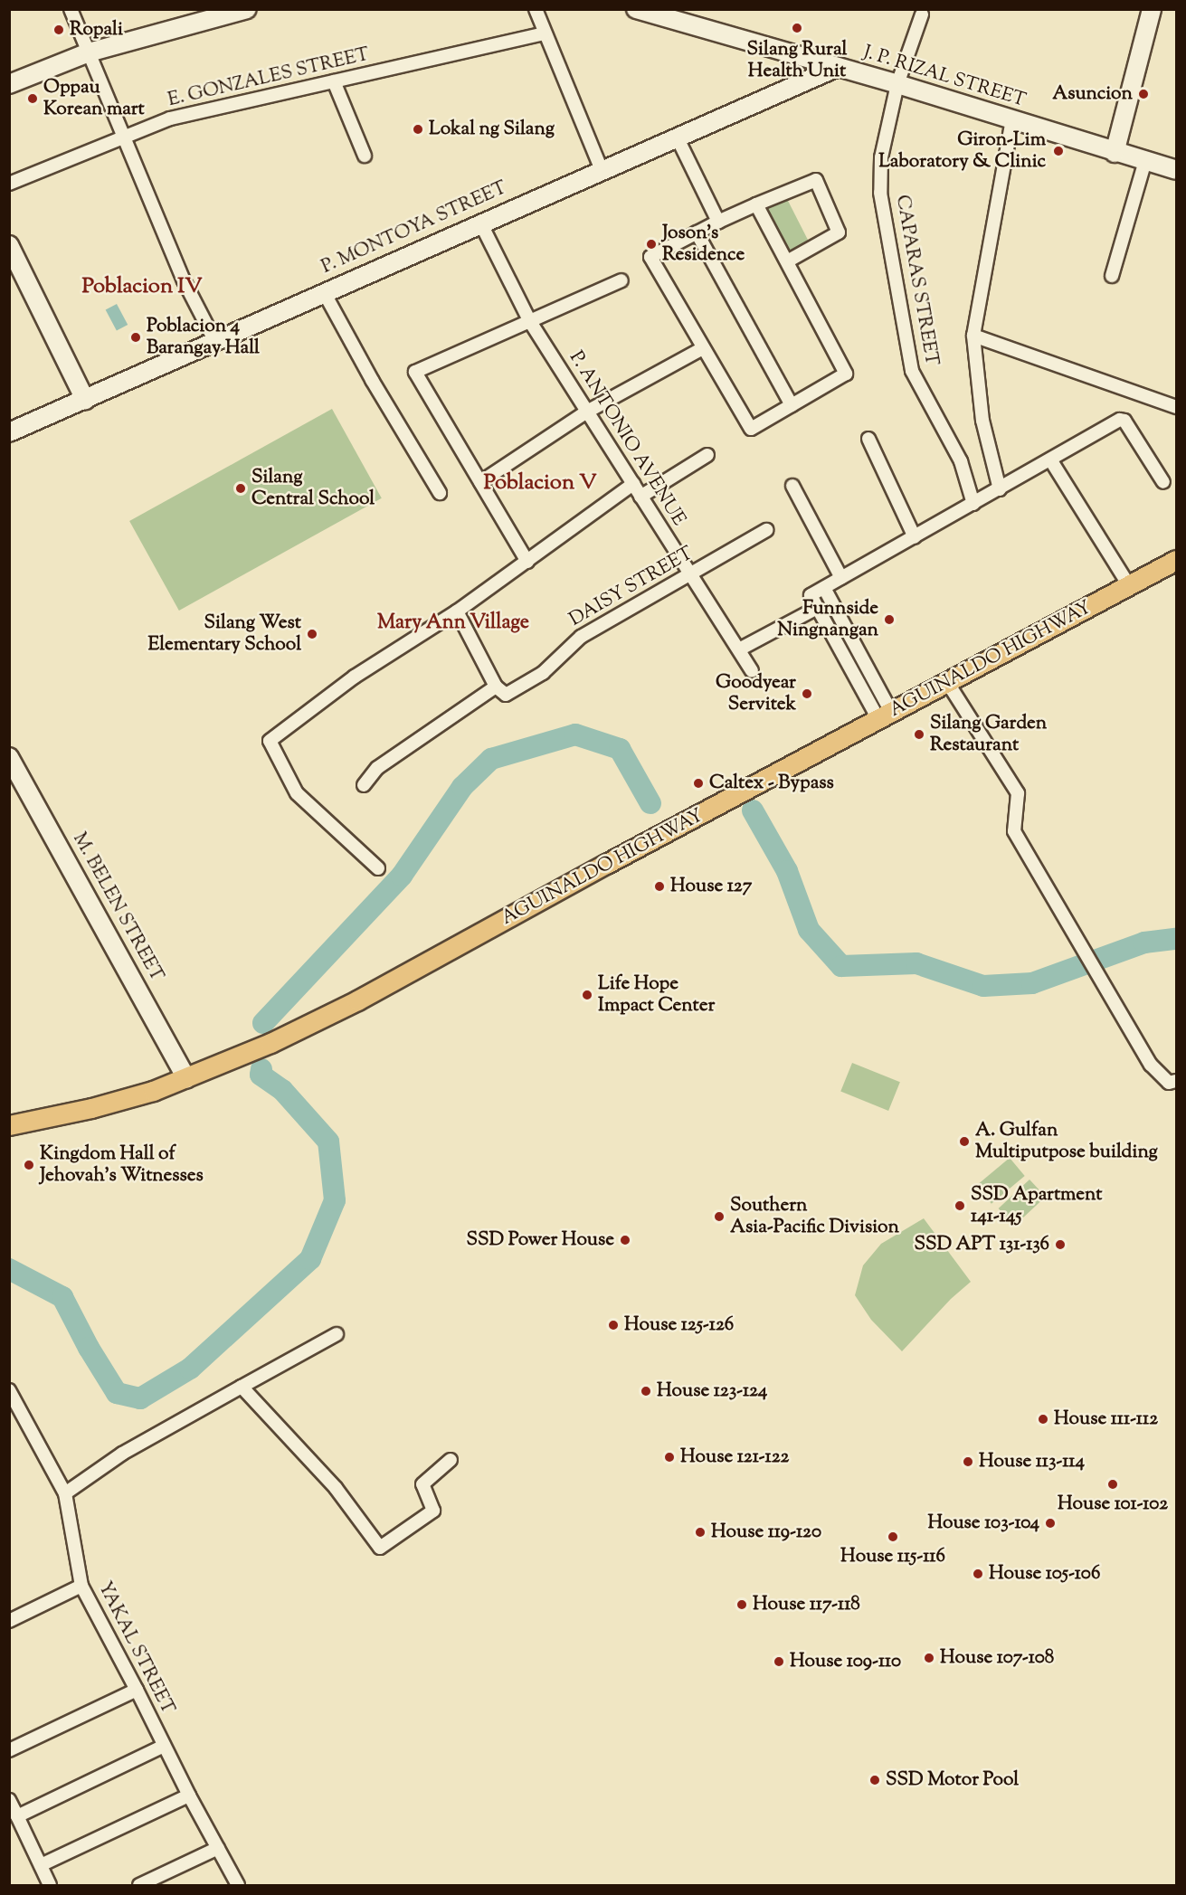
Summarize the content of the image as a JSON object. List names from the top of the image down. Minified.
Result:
{"streets":{"main road":["AGUINALDO HIGHWAY"],"street":["J. P. RIZAL STREET","E. GONZALES STREET","P. MONTOYA STREET","CAPARAS STREET","P. ANTONIO AVENUE","DAISY STREET","M. BELEN STREET","YAKAL STREET"]},"crossings":[["J. P. RIZAL STREET","P. MONTOYA STREET"],["J. P. RIZAL STREET","CAPARAS STREET"],["P. MONTOYA STREET","P. ANTONIO AVENUE"],["P. ANTONIO AVENUE","DAISY STREET"],["AGUINALDO HIGHWAY","M. BELEN STREET"]],"districts":["Poblacion IV","Poblacion V","Mary Ann Village"],"places":["Silang Rural Health Unit","Ropali","Asuncion","Oppau Korean mart","Lokal ng Silang","Giron-Lim Laboratory & Clinic","Joson's Residence","Poblacion 4 Barangay Hall","Silang Central School","Funnside Ningnangan","Silang West Elementary School","Goodyear Servitek","Silang Garden Restaurant","Caltex - Bypass","House 127","Life Hope Impact Center","A. Gulfan Multiputpose building","Kingdom Hall of Jehovah's Witnesses","SSD Apartment 141-145","Southern Asia-Pacific Division","SSD Power House","SSD APT 131-136","House 125-126","House 123-124","House 111-112","House 121-122","House 113-114","House 101-102","House 103-104","House 119-120","House 115-116","House 105-106","House 117-118","House 107-108","House 109-110","SSD Motor Pool"]}
